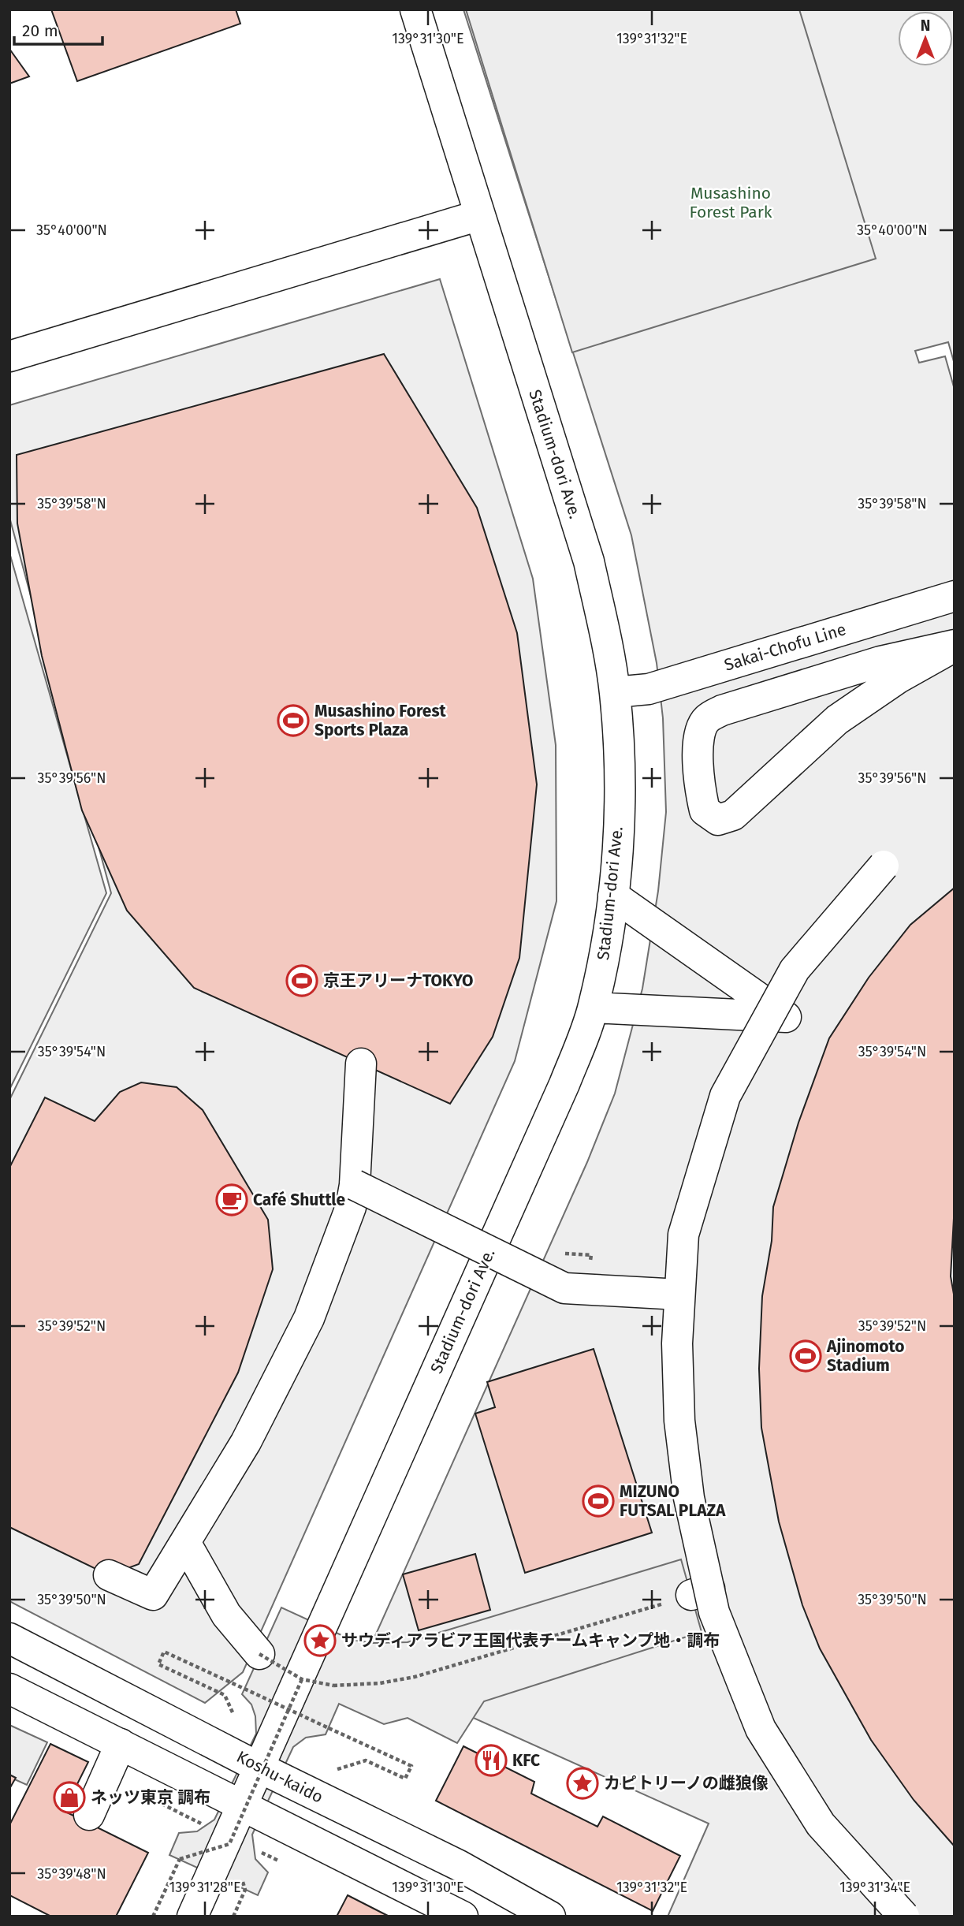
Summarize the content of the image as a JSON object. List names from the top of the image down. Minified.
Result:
{"streets":{"main road":["Stadium-dori Ave.","Sakai-Chofu Line","Koshu-kaido"]},"crossings":[["Stadium-dori Ave.","Sakai-Chofu Line"],["Stadium-dori Ave.","Koshu-kaido"]],"parks":["Musashino Forest Park"],"places":{"sports":["Musashino Forest Sports Plaza","京王アリーナTOKYO","Ajinomoto Stadium","MIZUNO FUTSAL PLAZA"],"cafe":["Café Shuttle"],"place":["サウディアラビア王国代表チームキャンプ地・調布","カピトリーノの雌狼像"],"restaurant":["KFC"],"shop":["ネッツ東京 調布"]},"scale_bar":"20 m","north":"top","coordinates":["139°31'30\"E","139°31'32\"E","35°40'00\"N","35°39'58\"N","35°39'56\"N","35°39'54\"N","35°39'52\"N","35°39'50\"N","35°39'48\"N","139°31'28\"E","139°31'34\"E"]}
